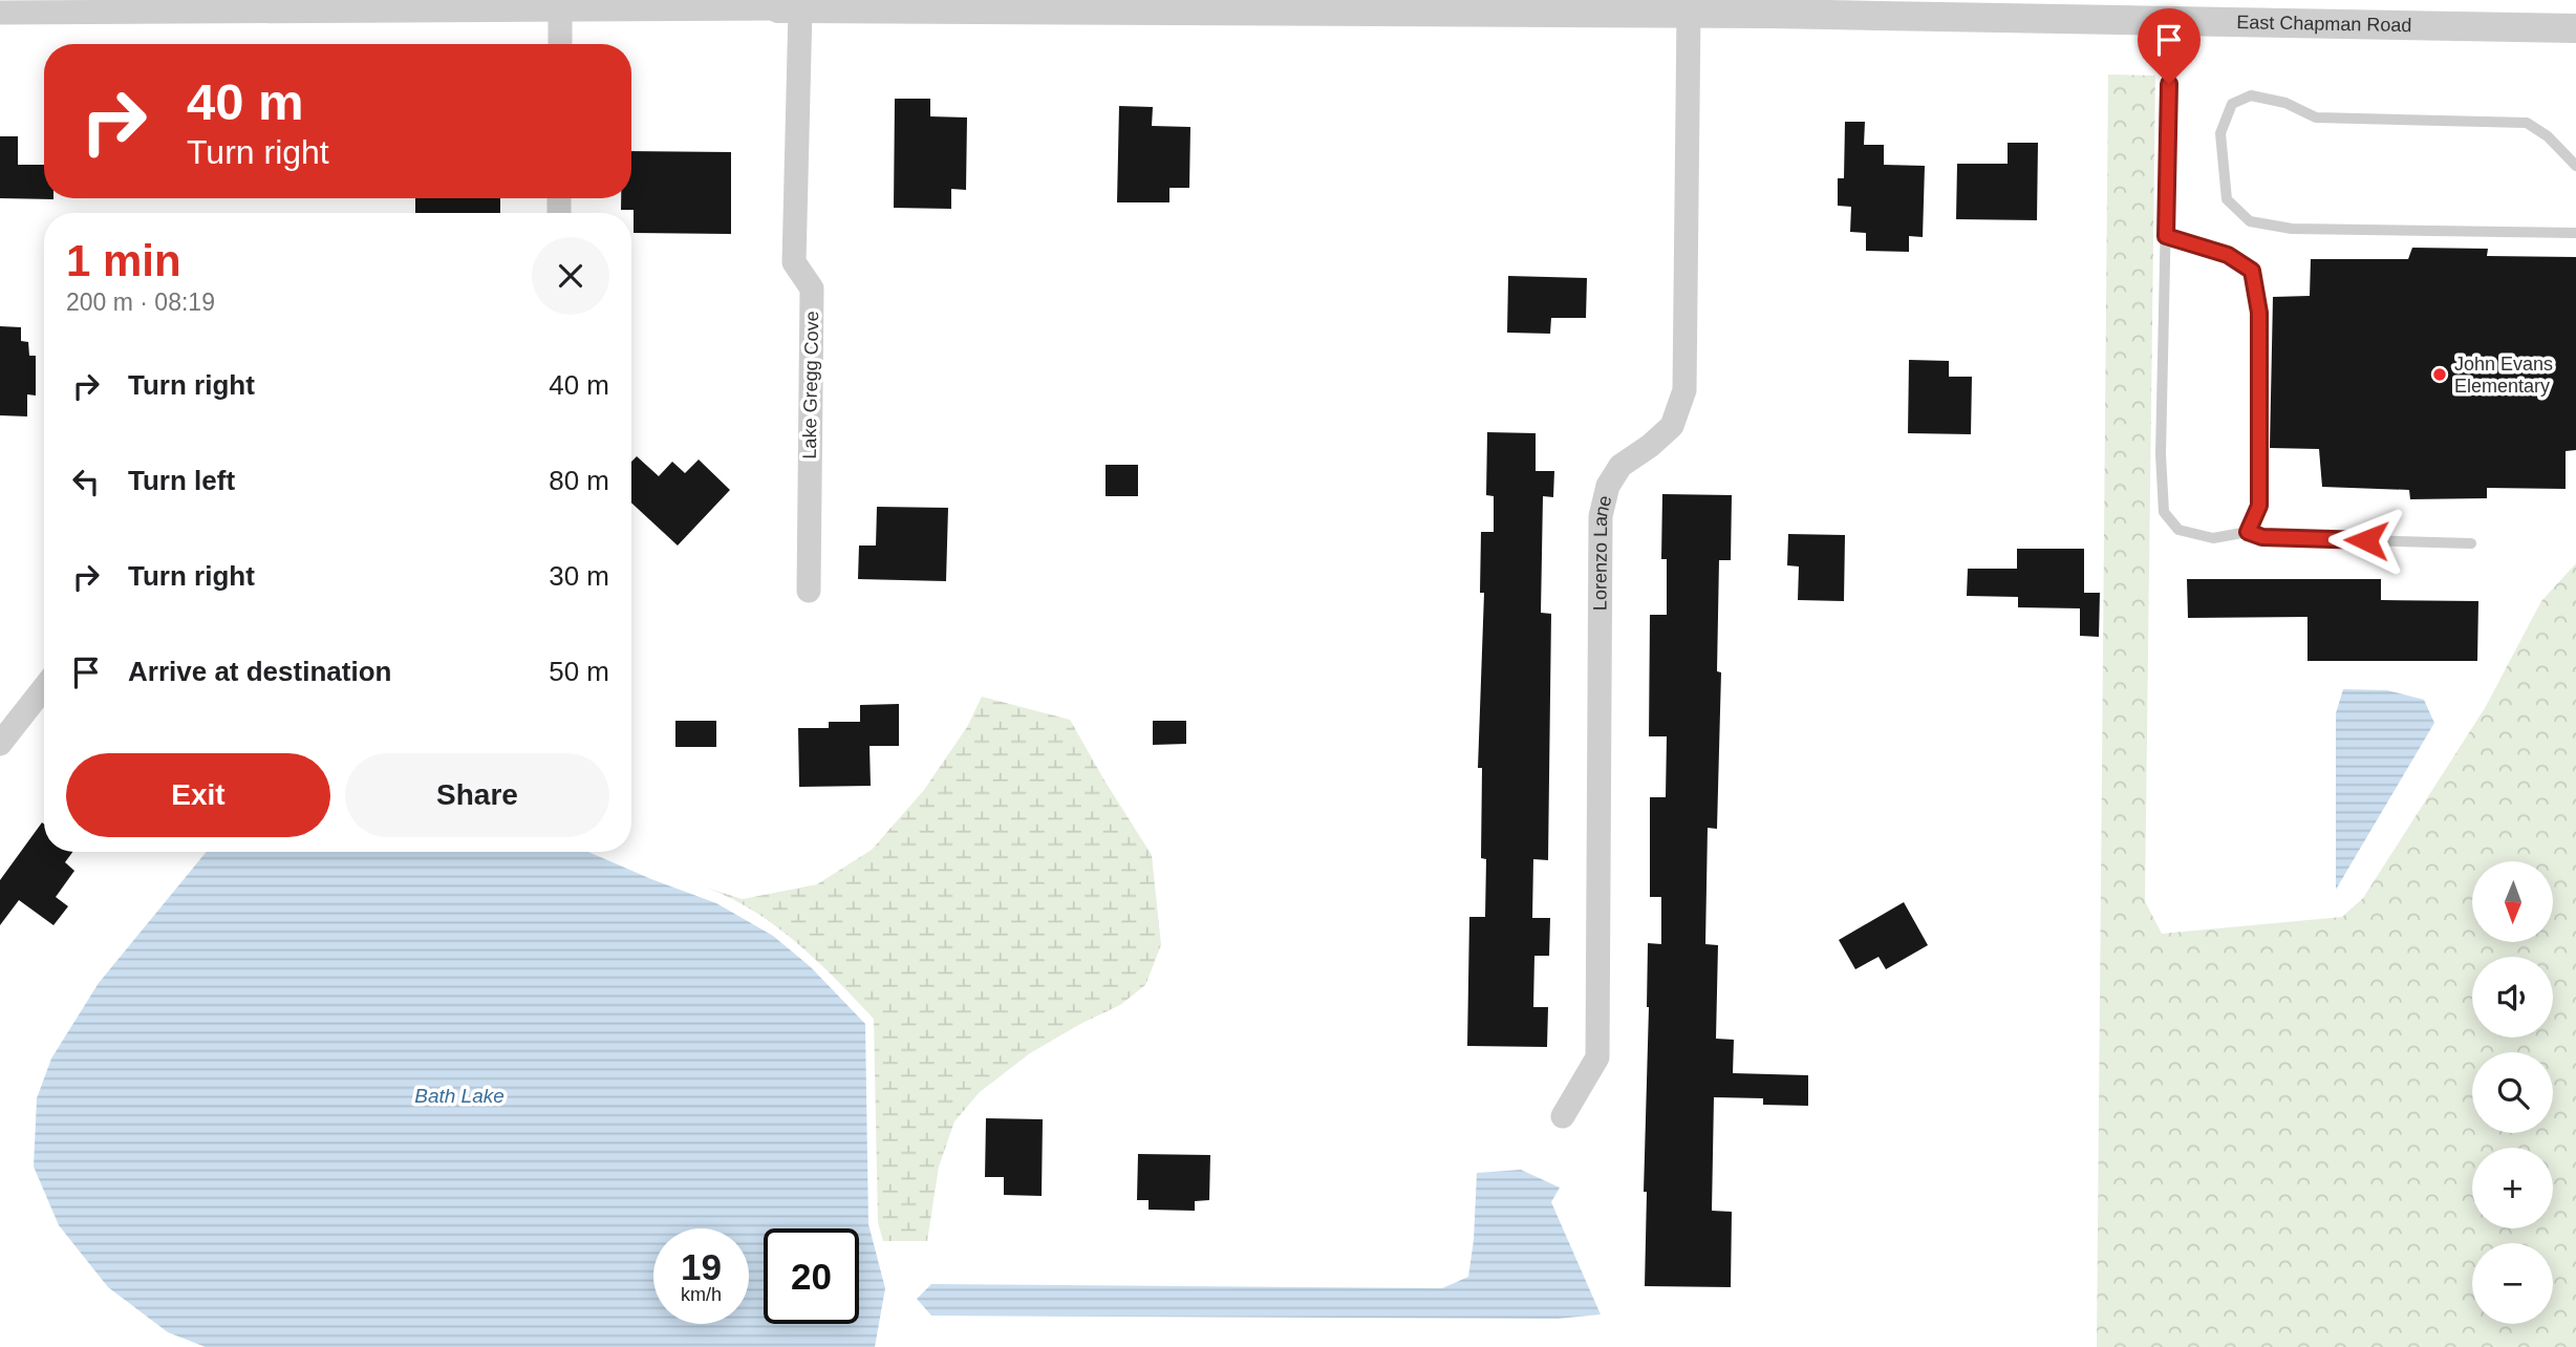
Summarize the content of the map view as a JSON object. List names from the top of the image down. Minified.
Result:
{"streets":{"street":["East Chapman Road","Lake Gregg Cove","Lorenzo Lane"]},"crossings":[["East Chapman Road","Lake Gregg Cove"],["East Chapman Road","Lorenzo Lane"]],"water":["Bath Lake"],"places":["John Evans Elementary"],"north":"bottom","page":{"turn":["40 m","Turn right"],"heading":["1 min","200 m · 08:19"],"list":[{"name":"Turn right","value":"40 m"},{"name":"Turn left","value":"80 m"},{"name":"Turn right","value":"30 m"},{"name":"Arrive at destination","value":"50 m"}],"buttons":["Exit","Share"],"map_buttons":["+","−"],"speed":"19 km/h","limit":"20"}}
